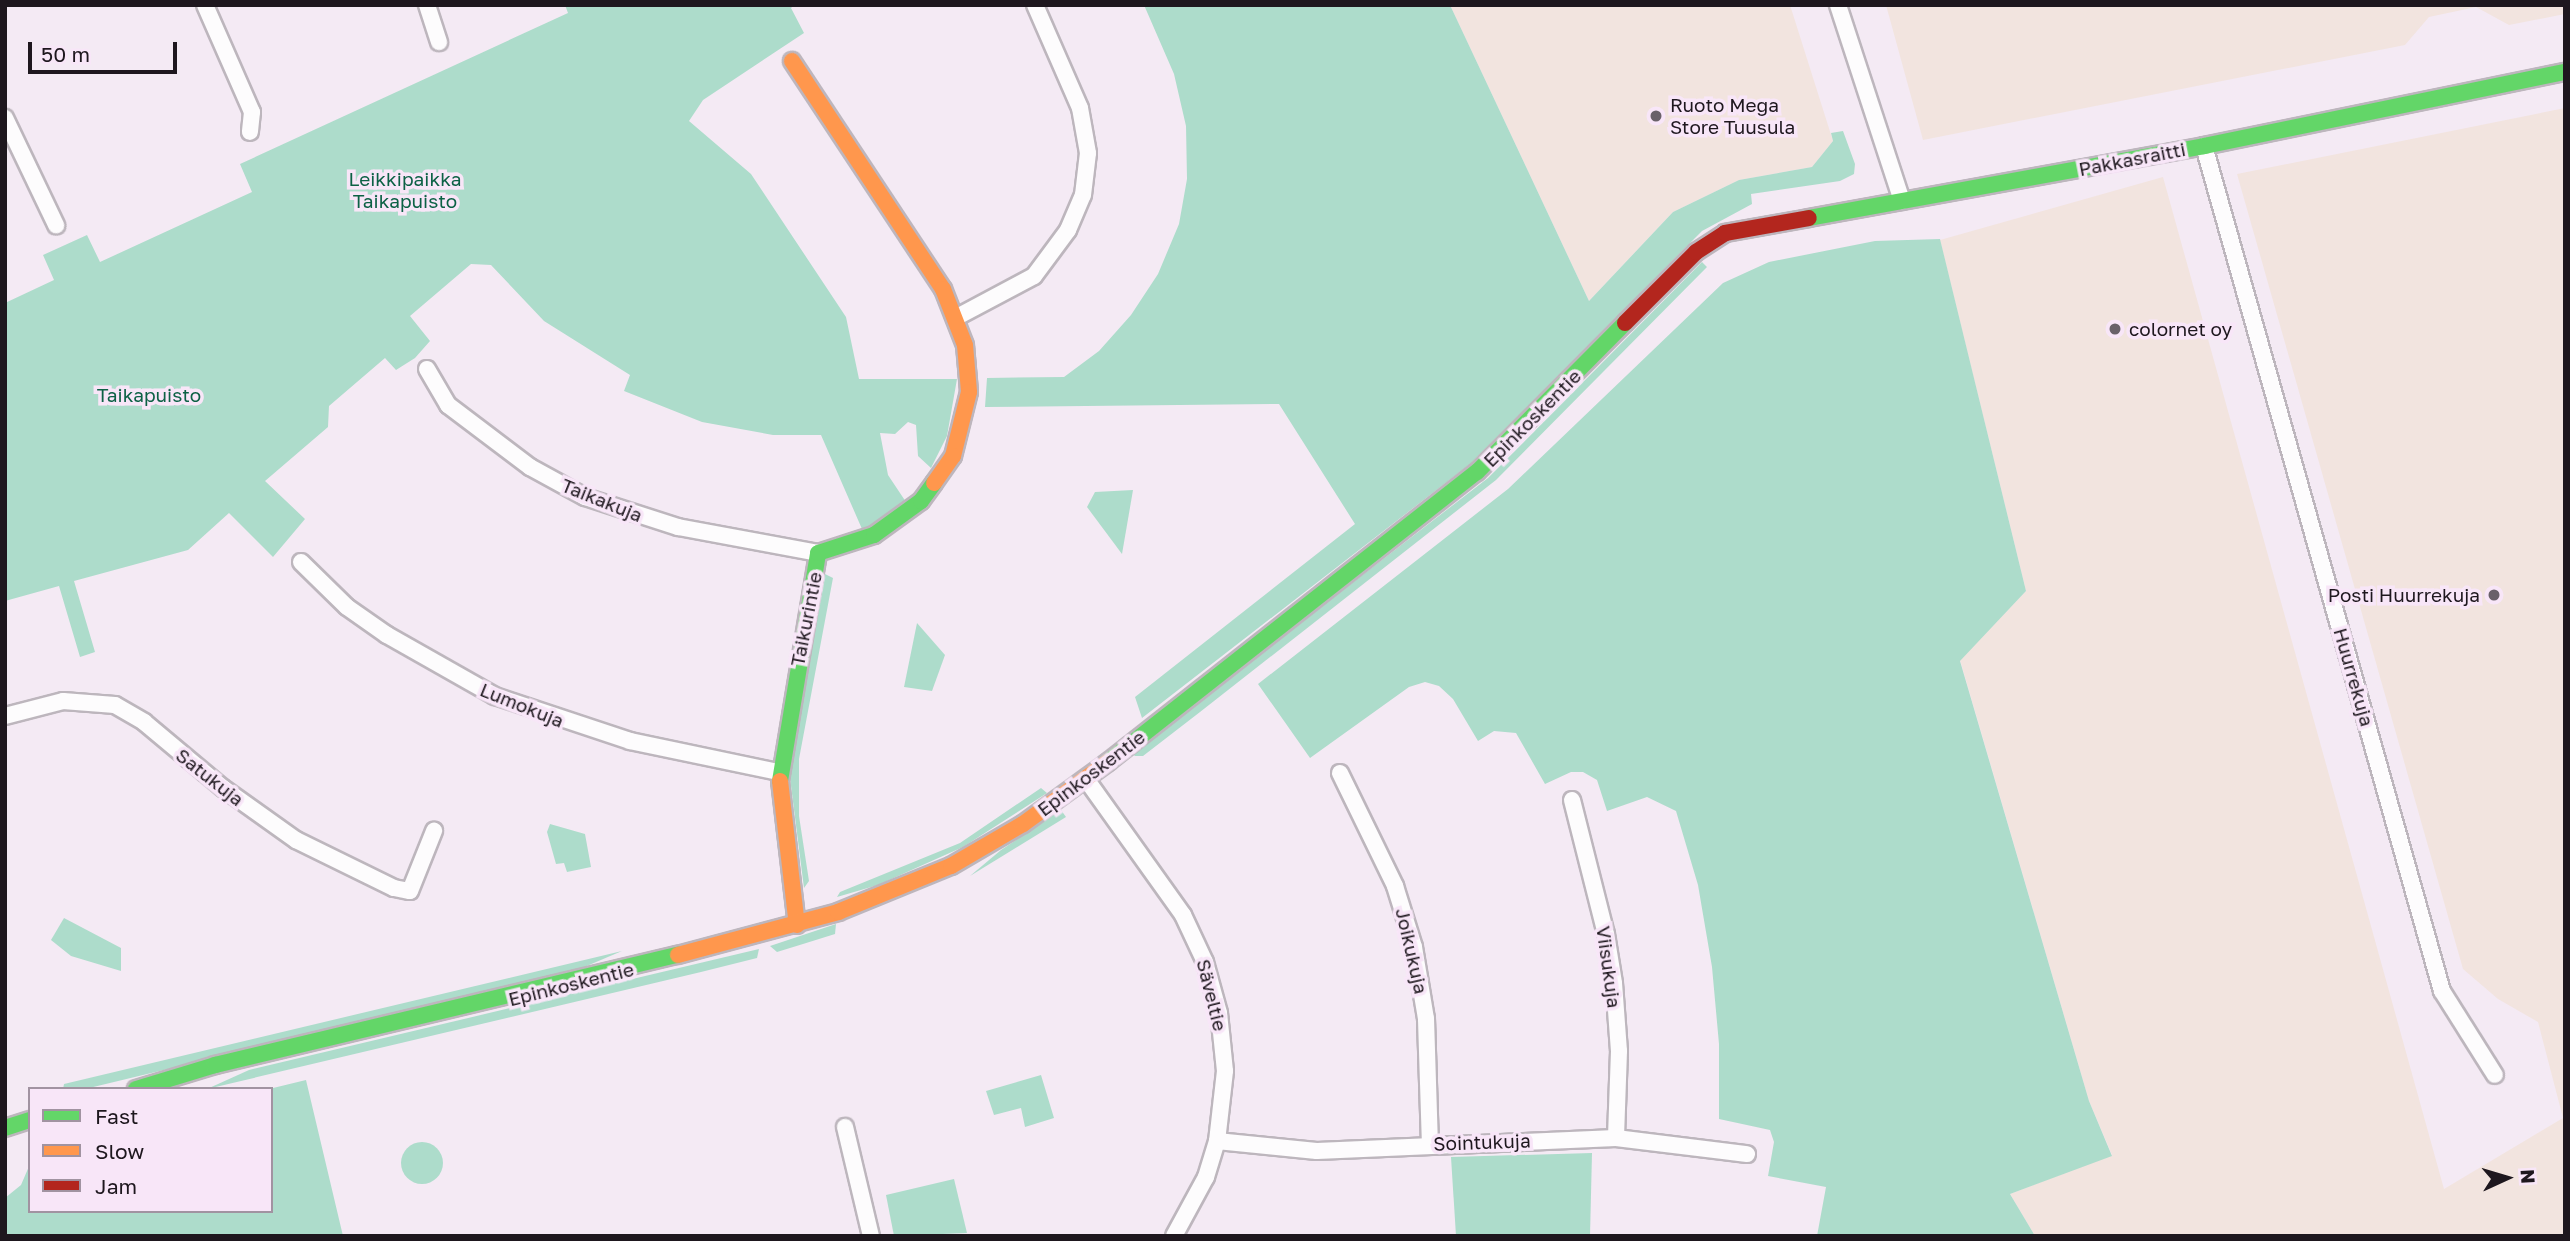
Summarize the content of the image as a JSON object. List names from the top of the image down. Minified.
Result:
{"streets":{"street":["Pakkasraitti","Epinkoskentie","Taikakuja","Taikurintie","Huurrekuja","Lumokuja","Satukuja","Joikukuja","Viisukuja","Säveltie","Sointukuja"]},"crossings":[["Pakkasraitti","Epinkoskentie"],["Pakkasraitti","Huurrekuja"],["Epinkoskentie","Taikurintie"],["Epinkoskentie","Säveltie"],["Taikakuja","Taikurintie"],["Taikurintie","Lumokuja"],["Joikukuja","Sointukuja"],["Viisukuja","Sointukuja"],["Säveltie","Sointukuja"]],"parks":["Leikkipaikka Taikapuisto","Taikapuisto"],"places":["Ruoto Mega Store Tuusula","colornet oy","Posti Huurrekuja"],"legend":["Fast","Slow","Jam"],"scale_bar":"50 m","north":"right"}
